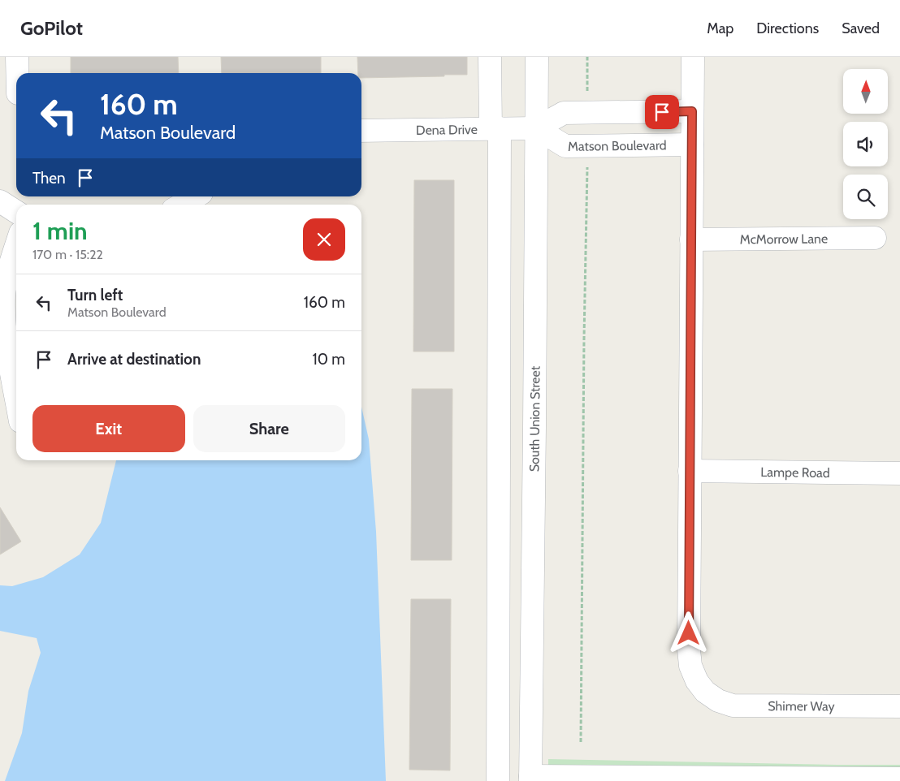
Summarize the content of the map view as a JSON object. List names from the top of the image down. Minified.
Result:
{"streets":{"street":["Dena Drive","Matson Boulevard","McMorrow Lane","South Union Street","Lampe Road","Shimer Way"]},"crossings":[["Dena Drive","Matson Boulevard"],["Dena Drive","South Union Street"],["Matson Boulevard","South Union Street"],["Lampe Road","Shimer Way"]],"north":"top","page":{"header":"GoPilot","nav":["Map","Directions","Saved"],"turn":["160 m","Matson Boulevard"],"then":"Then","heading":["1 min","170 m · 15:22"],"list":[{"name":"Turn left","note":"Matson Boulevard","value":"160 m"},{"name":"Arrive at destination","value":"10 m"}],"buttons":["Exit","Share"]}}
